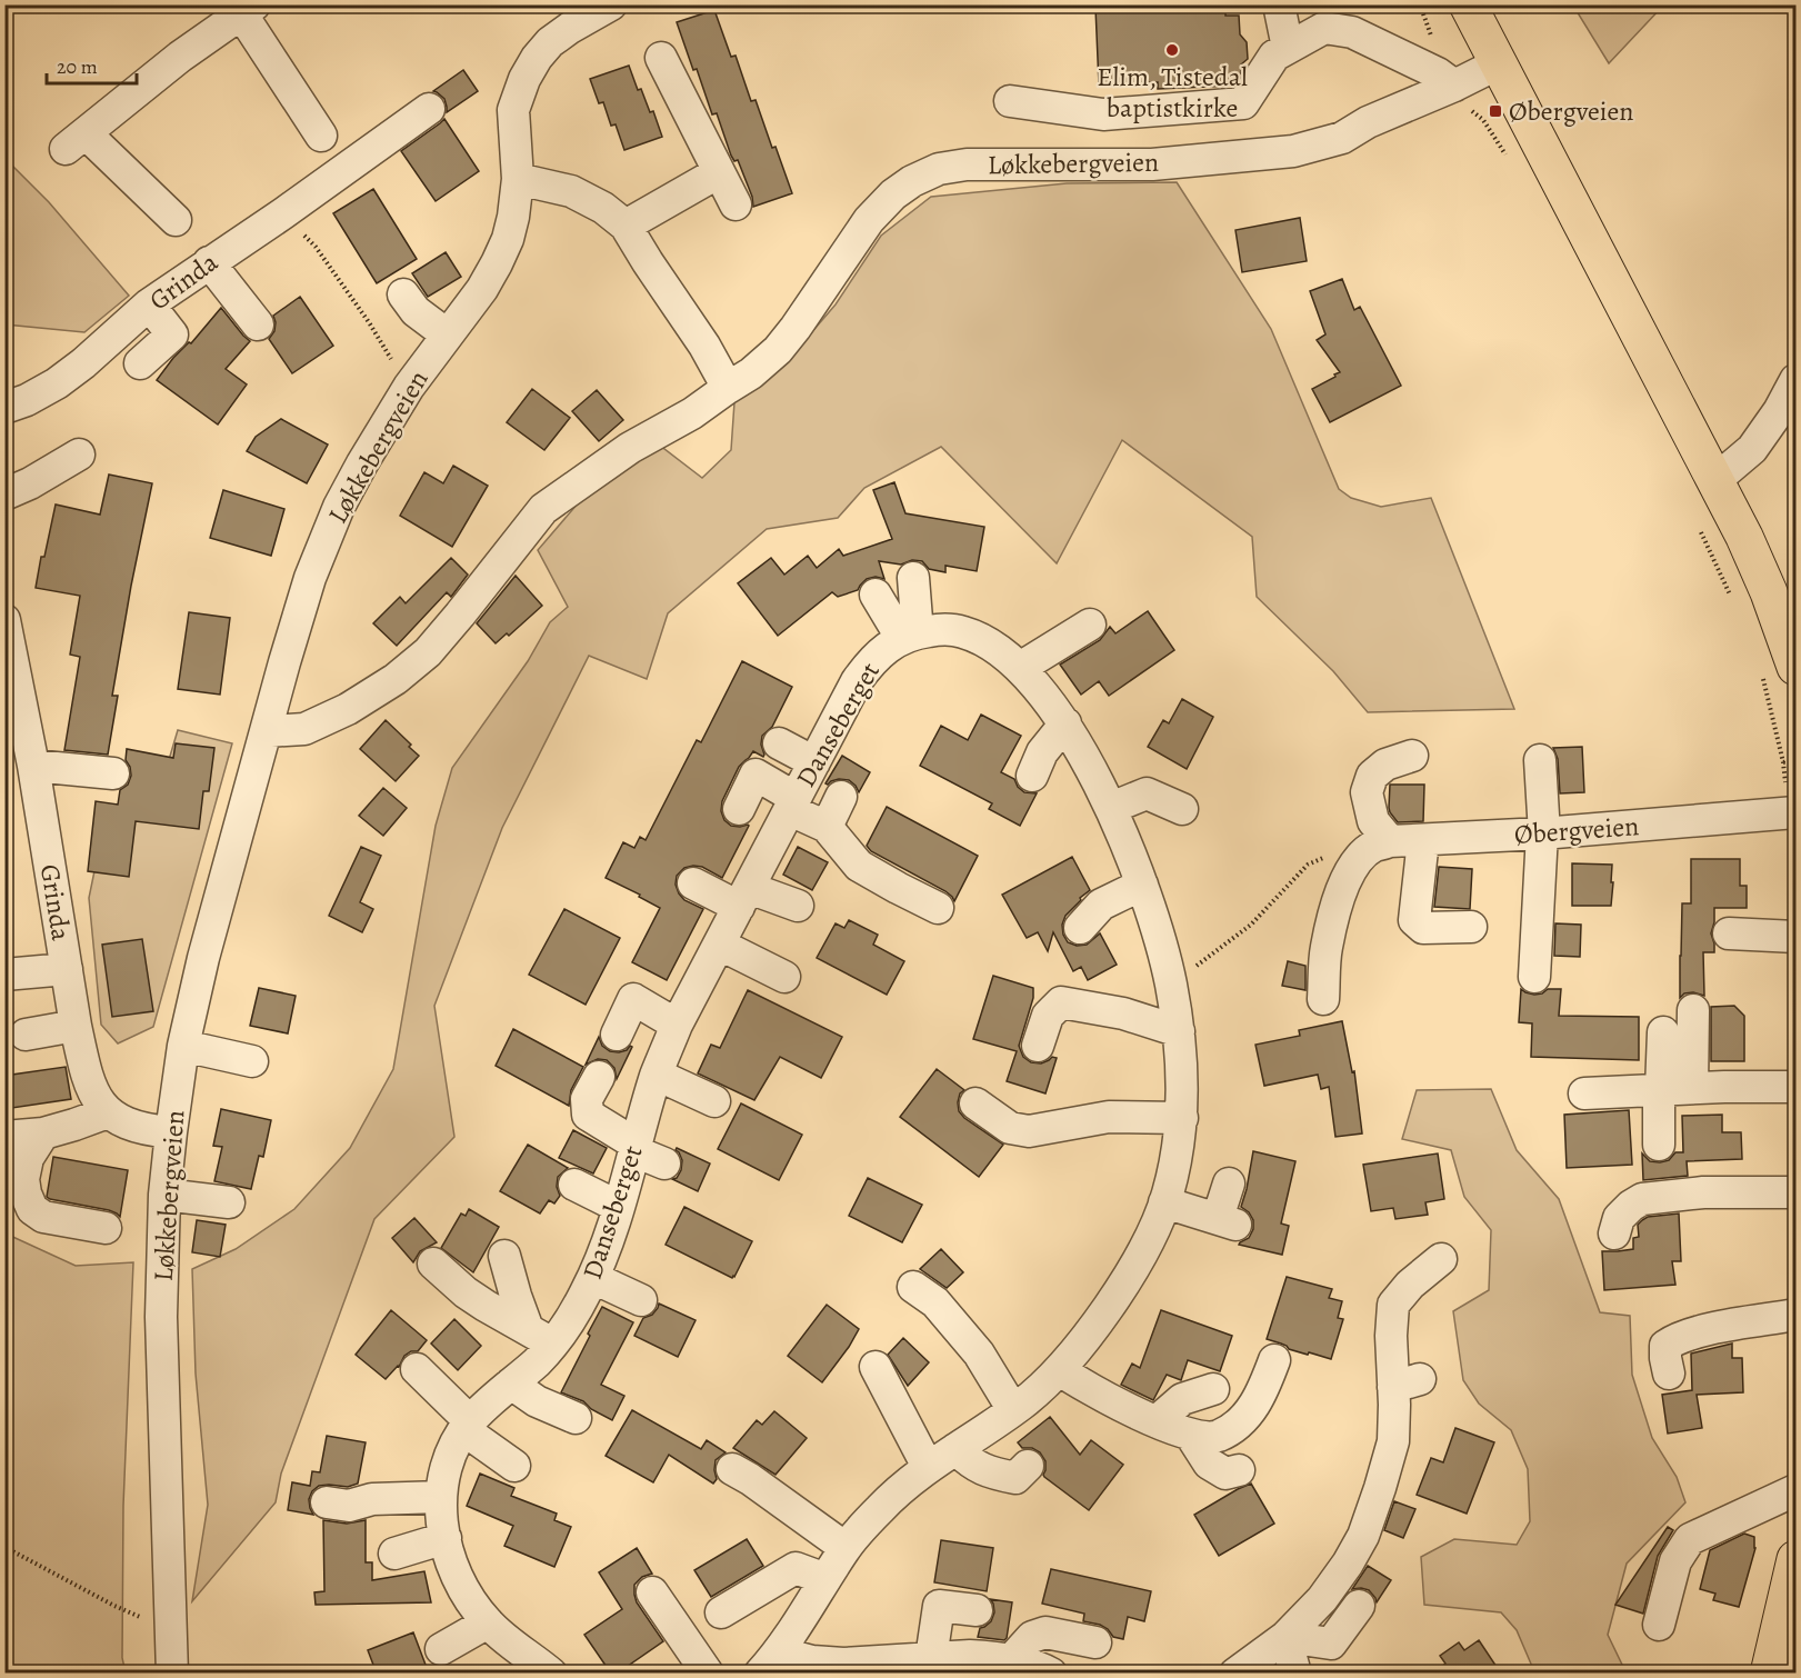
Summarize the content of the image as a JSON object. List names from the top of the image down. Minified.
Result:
{"streets":{"street":["Løkkebergveien","Grinda","Danseberget","Øbergveien"]},"places":{"other":["Elim, Tistedal baptistkirke"],"transit":["Øbergveien"]},"scale_bar":"20 m"}
